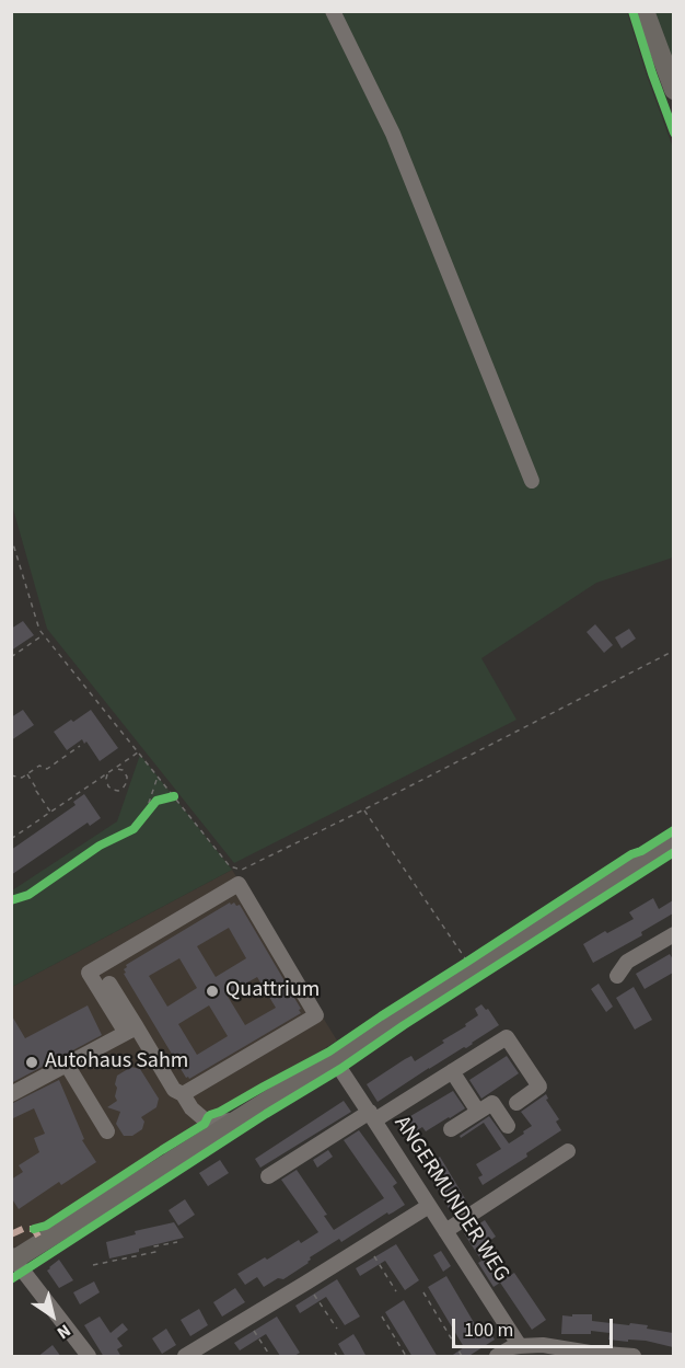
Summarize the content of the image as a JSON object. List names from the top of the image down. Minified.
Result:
{"streets":{"street":["ANGERMUNDER WEG"]},"places":["Quattrium","Autohaus Sahm"],"scale_bar":"100 m","north":"bottom right"}
